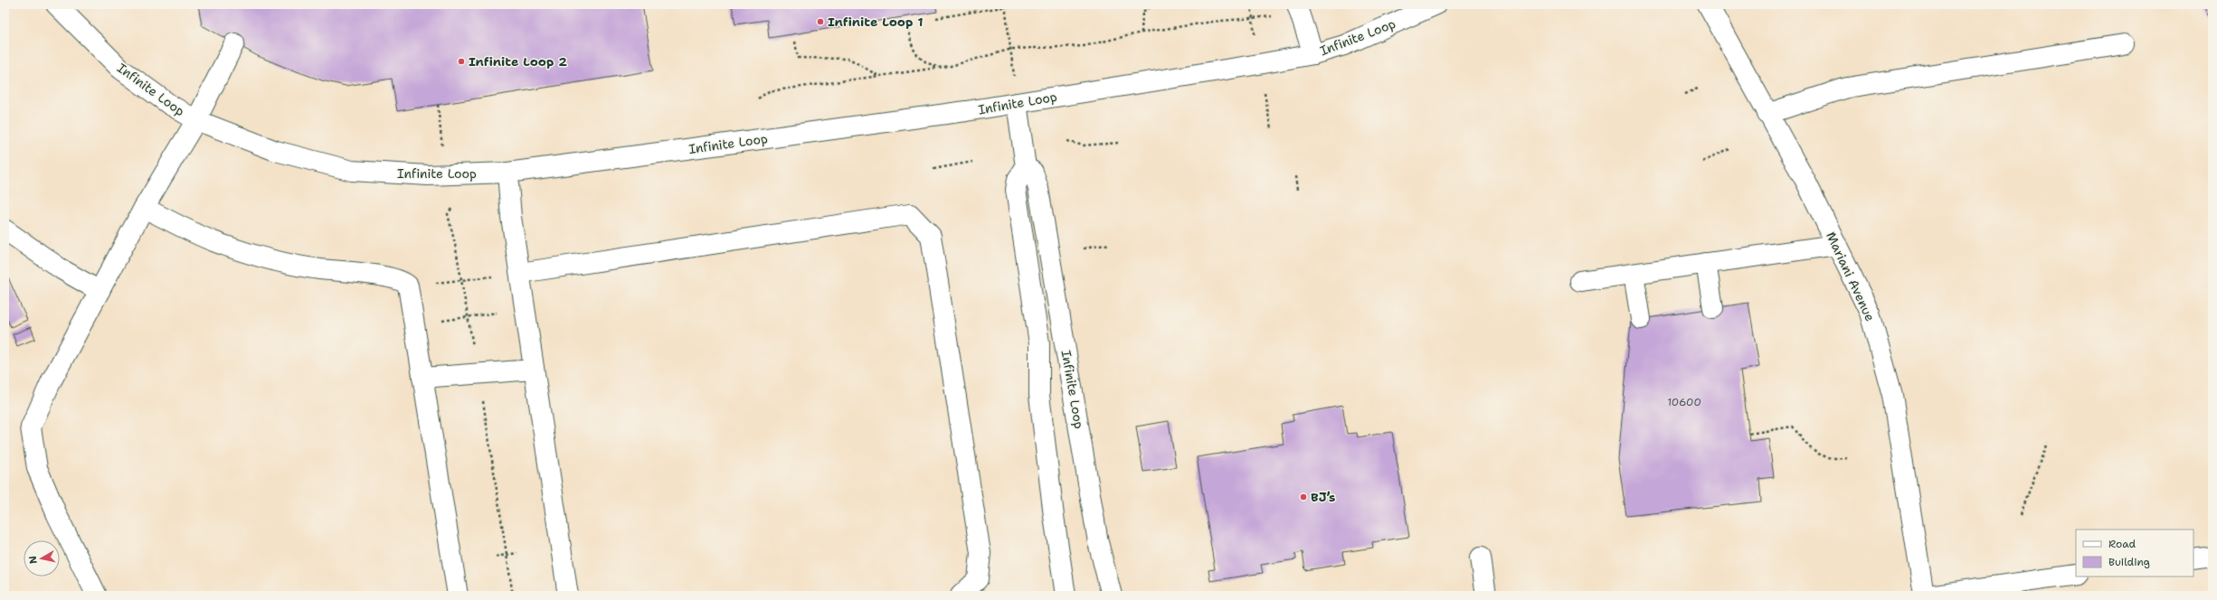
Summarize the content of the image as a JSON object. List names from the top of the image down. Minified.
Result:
{"streets":{"street":["Infinite Loop","Mariani Avenue"]},"places":["Infinite Loop 1","Infinite Loop 2","BJ’s"],"house_numbers":["10600"],"legend":["Road","Building"],"north":"left"}
